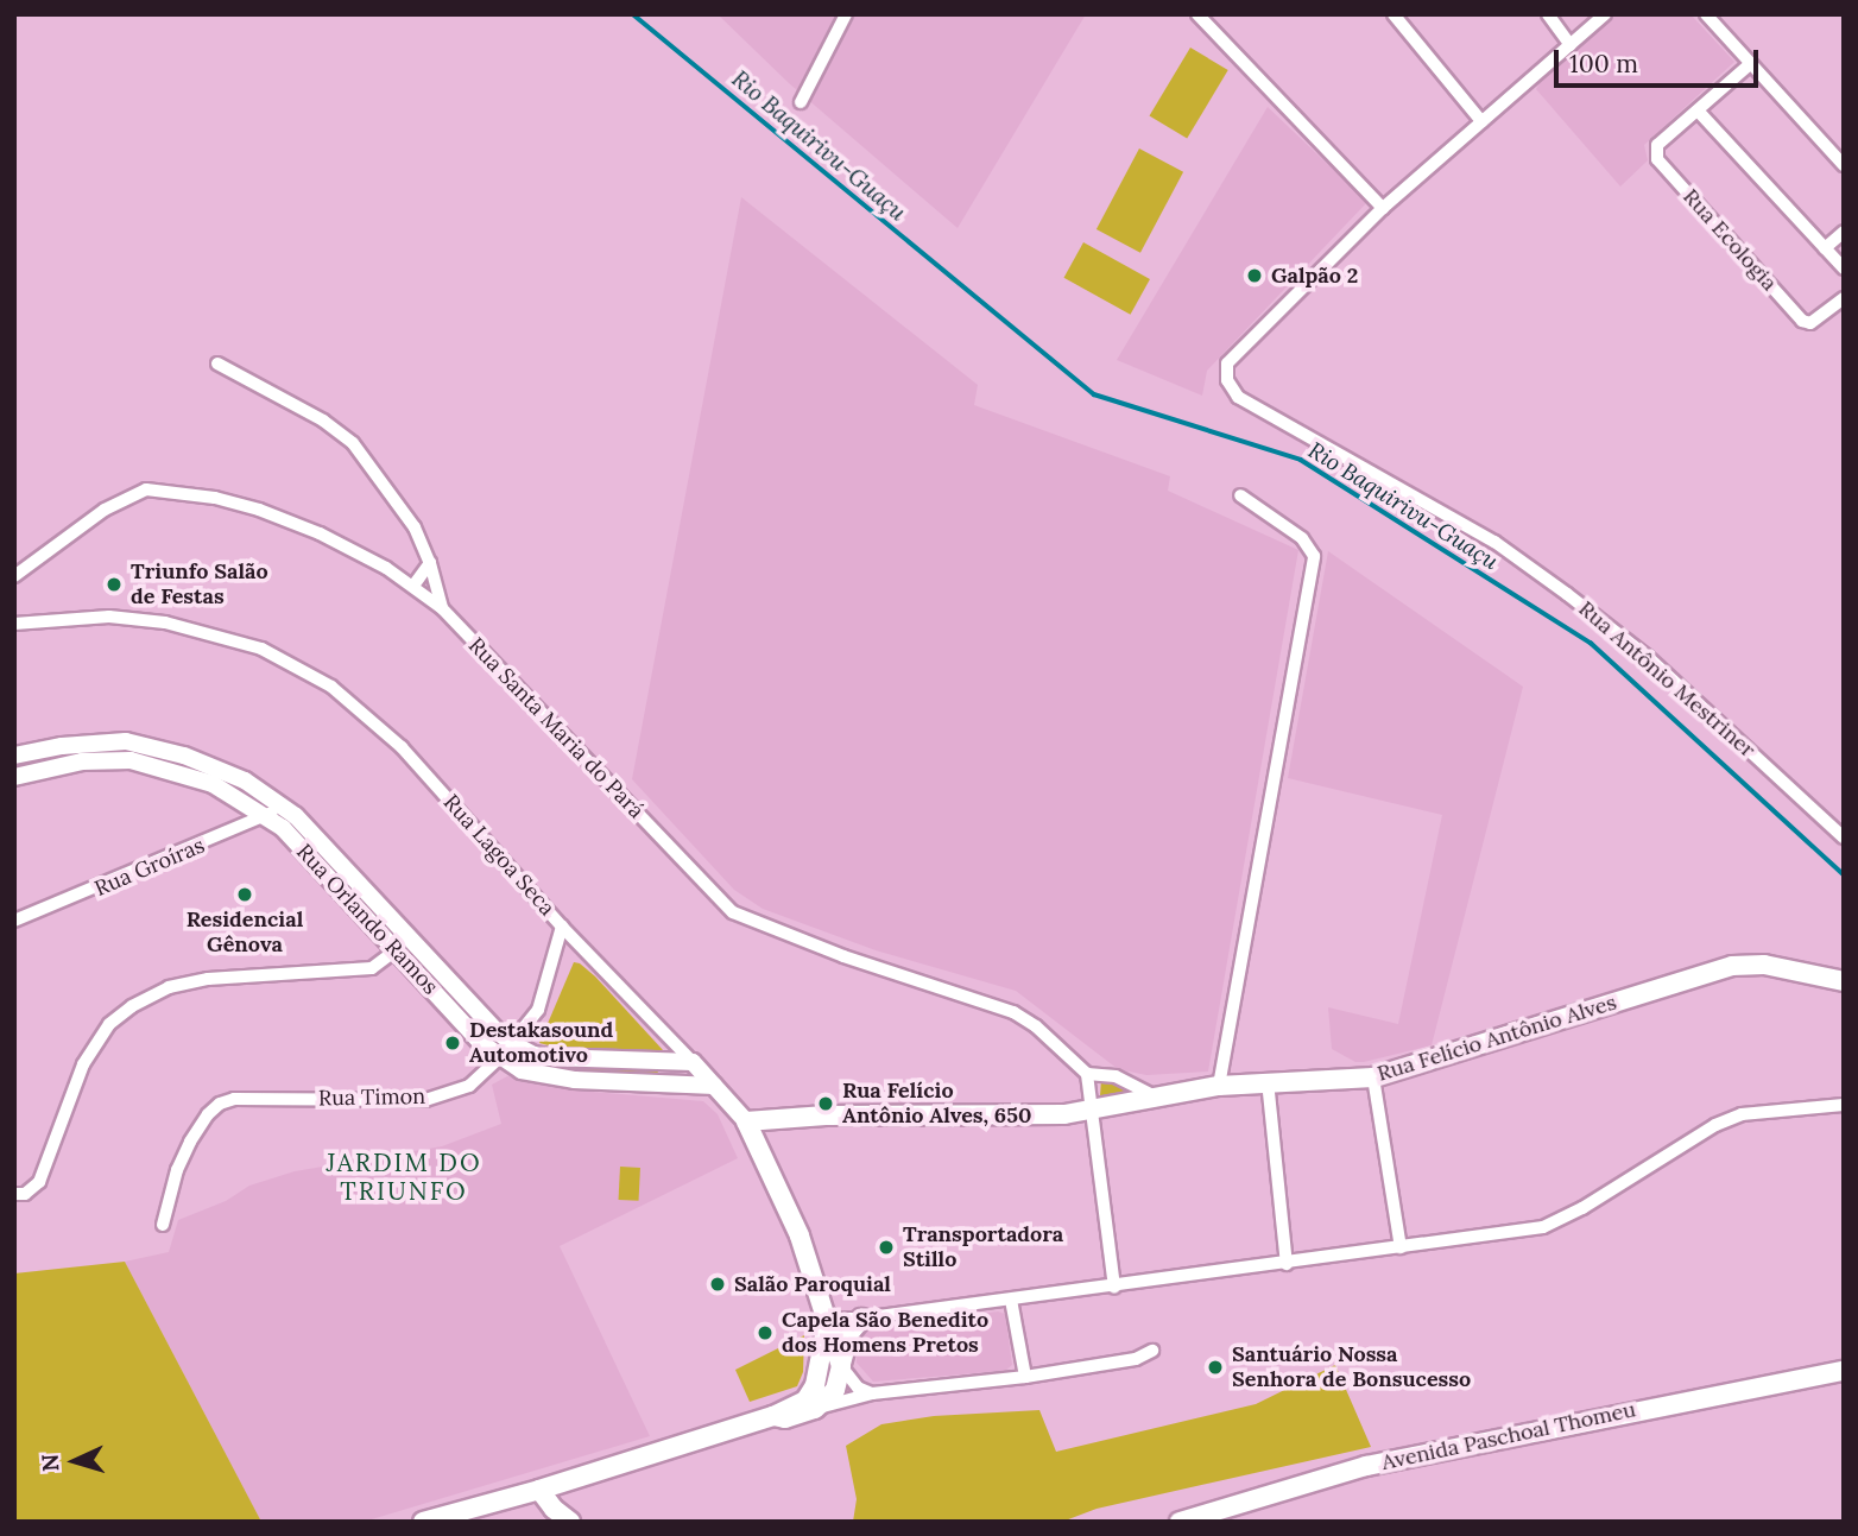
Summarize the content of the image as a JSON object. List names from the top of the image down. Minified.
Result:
{"streets":{"main road":["Rua Lagoa Seca","Rua Felício Antônio Alves","Avenida Paschoal Thomeu"],"street":["Rua Ecologia","Rua Antônio Mestriner","Rua Santa Maria do Pará","Rua Groíras","Rua Orlando Ramos","Rua Timon"]},"crossings":[["Rua Lagoa Seca","Rua Orlando Ramos"],["Rua Lagoa Seca","Rua Felício Antônio Alves"],["Rua Lagoa Seca","Rua Timon"],["Rua Groíras","Rua Orlando Ramos"],["Rua Orlando Ramos","Rua Timon"]],"districts":["JARDIM DO TRIUNFO"],"water":["Rio Baquirivu-Guaçu"],"places":["Galpão 2","Triunfo Salão de Festas","Residencial Gênova","Destakasound Automotivo","Rua Felício Antônio Alves, 650","Transportadora Stillo","Salão Paroquial","Capela São Benedito dos Homens Pretos","Santuário Nossa Senhora de Bonsucesso"],"scale_bar":"100 m","north":"left"}
